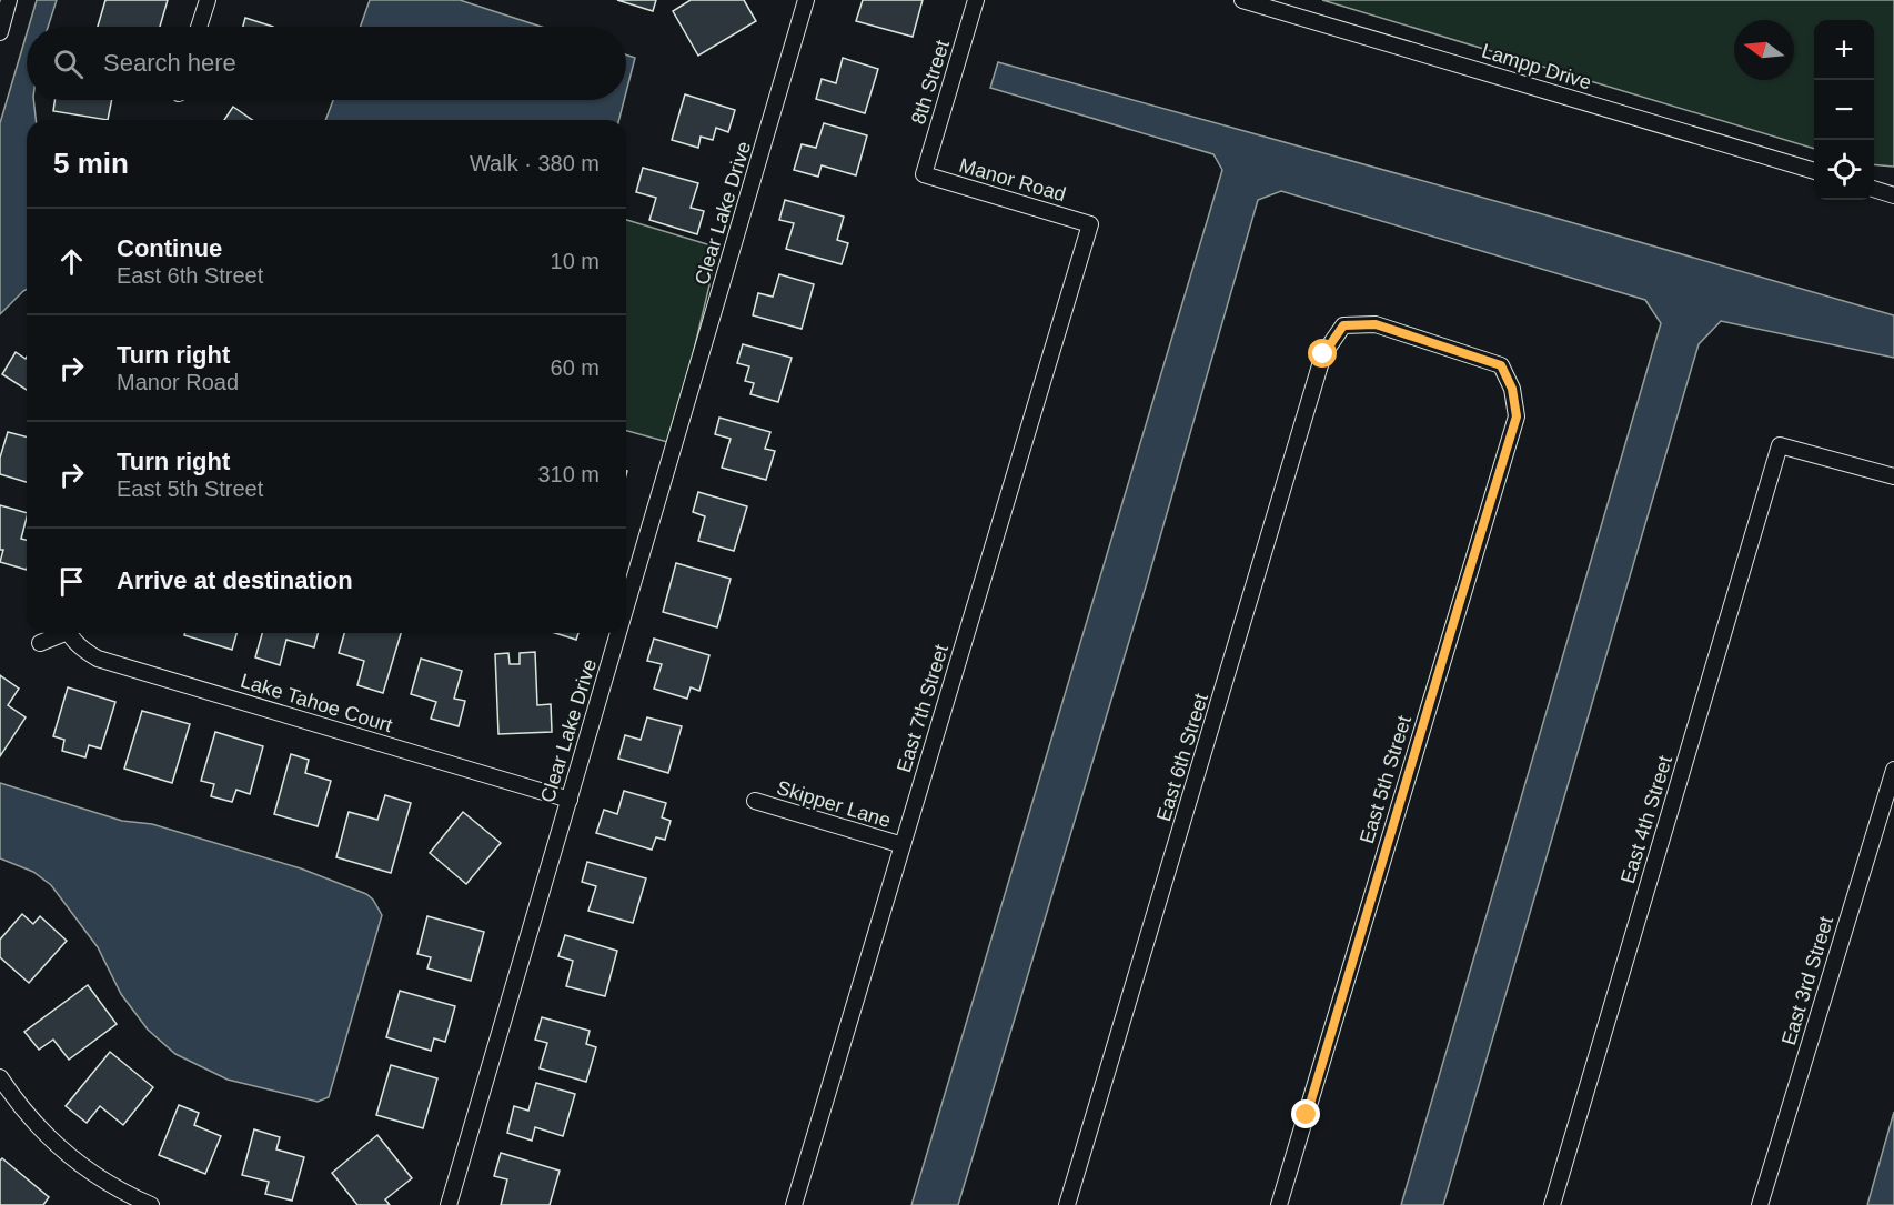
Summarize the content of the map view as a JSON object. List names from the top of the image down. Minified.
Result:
{"streets":{"street":["Lampp Drive","8th Street","Manor Road","Clear Lake Drive","Lake Tahoe Court","East 7th Street","East 6th Street","East 5th Street","Skipper Lane","East 4th Street","East 3rd Street"]},"crossings":[["8th Street","Manor Road"],["Manor Road","East 7th Street"],["Clear Lake Drive","Lake Tahoe Court"],["East 7th Street","Skipper Lane"],["East 6th Street","East 5th Street"]],"north":"left","page":{"map_buttons":["+","−"],"search":"Search here","heading":["5 min","Walk · 380 m"],"list":[["Continue","East 6th Street","10 m"],["Turn right","Manor Road","60 m"],["Turn right","East 5th Street","310 m"],"Arrive at destination"]}}
